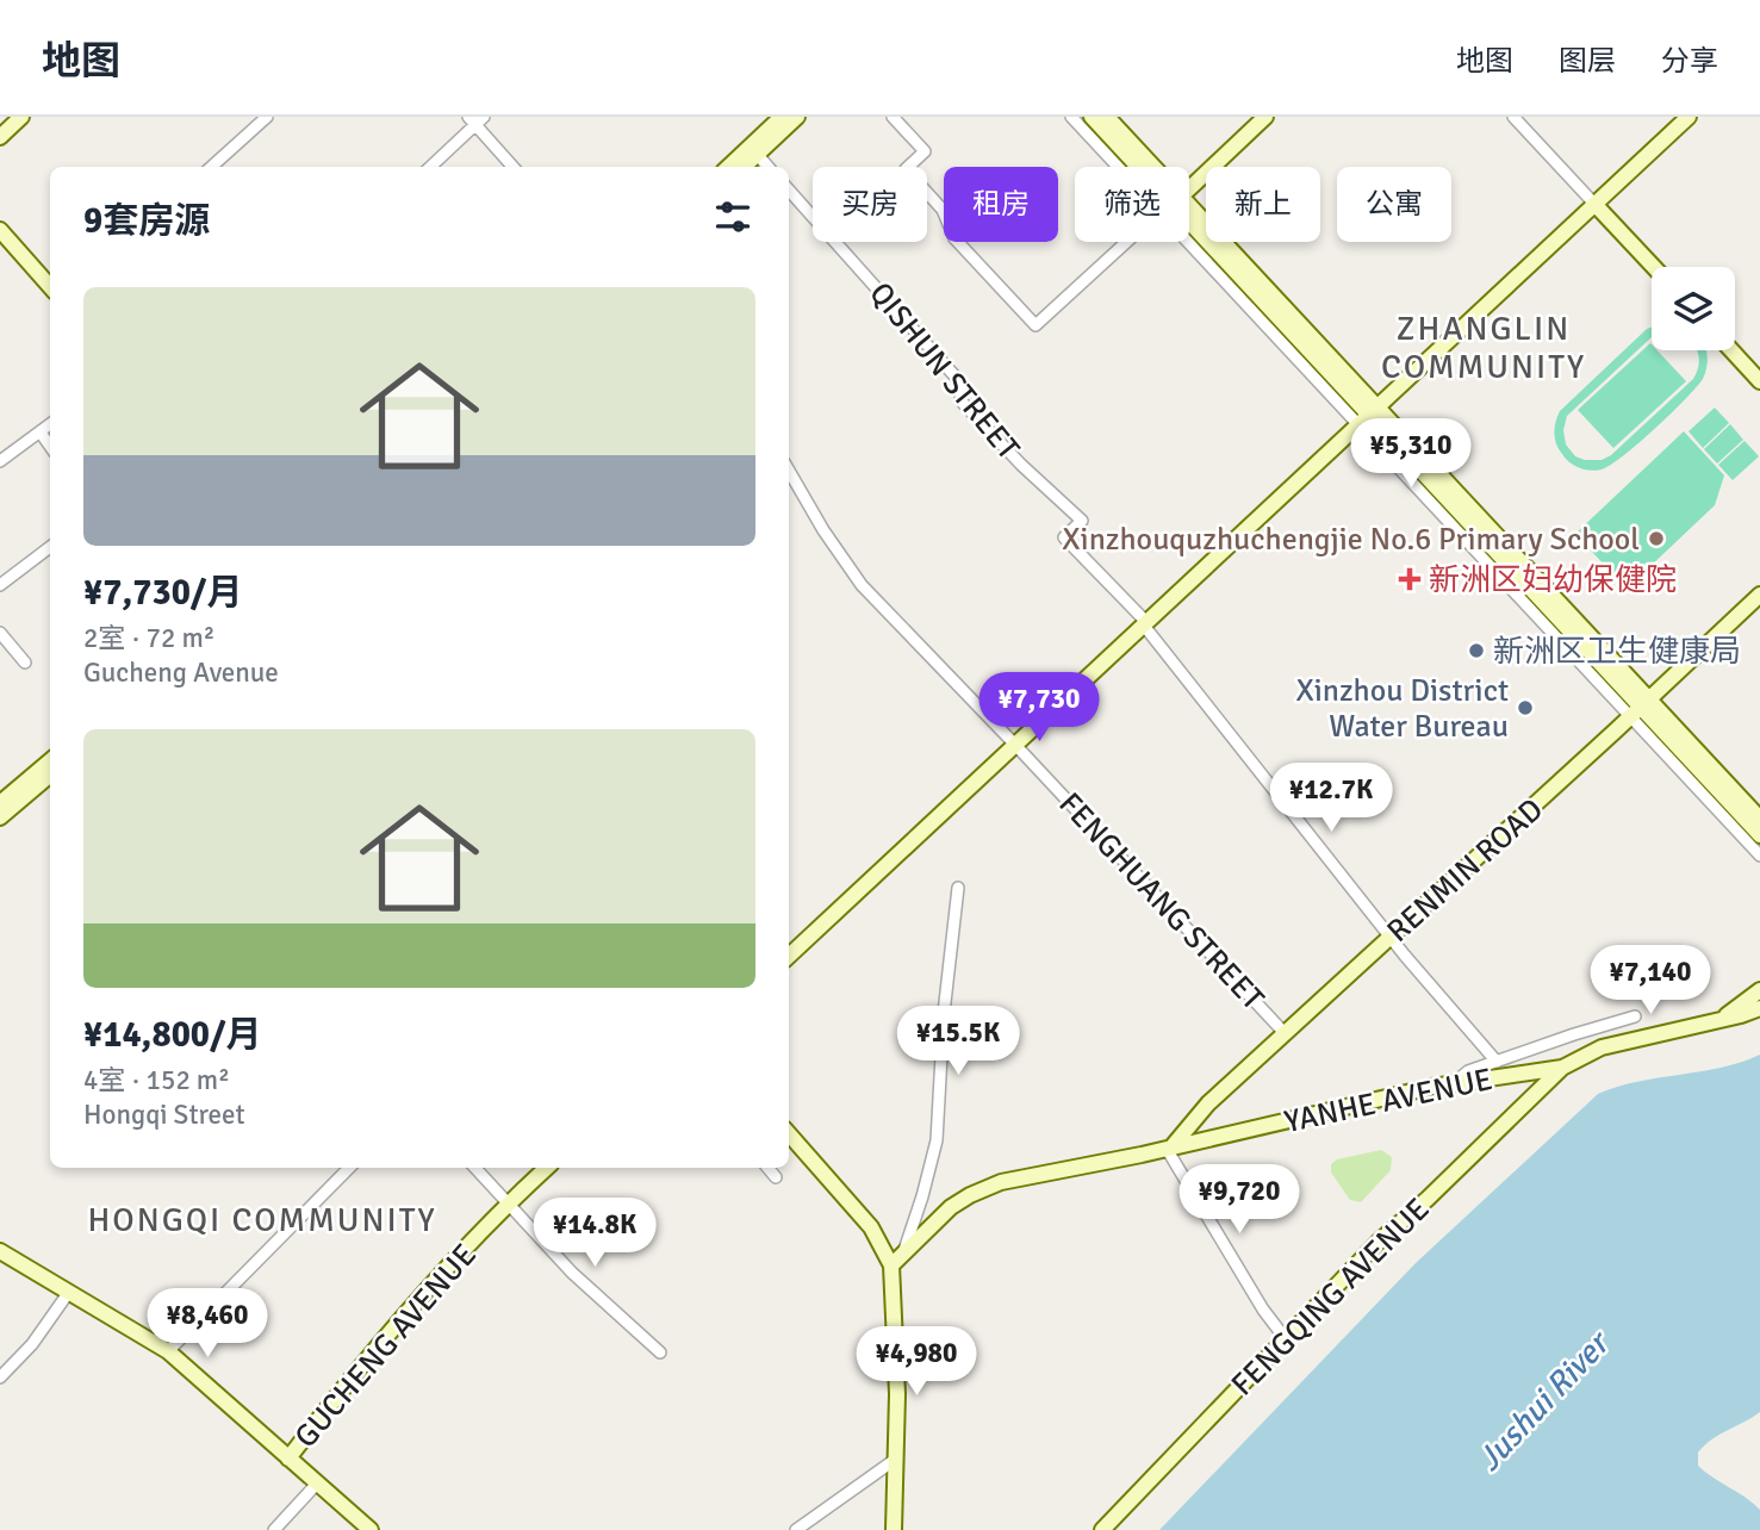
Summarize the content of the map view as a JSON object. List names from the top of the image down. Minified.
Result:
{"streets":{"main road":["RENMIN ROAD","YANHE AVENUE","FENGQING AVENUE","GUCHENG AVENUE"],"street":["QISHUN STREET","FENGHUANG STREET"]},"crossings":[["QISHUN STREET","RENMIN ROAD"],["RENMIN ROAD","FENGHUANG STREET"],["RENMIN ROAD","YANHE AVENUE"],["YANHE AVENUE","FENGQING AVENUE"]],"districts":["ZHANGLIN COMMUNITY","HONGQI COMMUNITY"],"water":["Jushui River"],"places":{"other":["Xinzhouquzhuchengjie No.6 Primary School","新洲区卫生健康局","Xinzhou District Water Bureau"],"health":["新洲区妇幼保健院"]},"page":{"header":"地图","nav":["地图","图层","分享"],"chip":["买房","租房","筛选","新上","公寓"],"heading":"9套房源","list":[{"name":"¥7,730/月","note":"2室 · 72 m² · Gucheng Avenue"},{"name":"¥14,800/月","note":"4室 · 152 m² · Hongqi Street"}],"price":["¥5,310","¥7,730","¥12.7K","¥7,140","¥15.5K","¥9,720","¥14.8K","¥8,460","¥4,980"]}}
